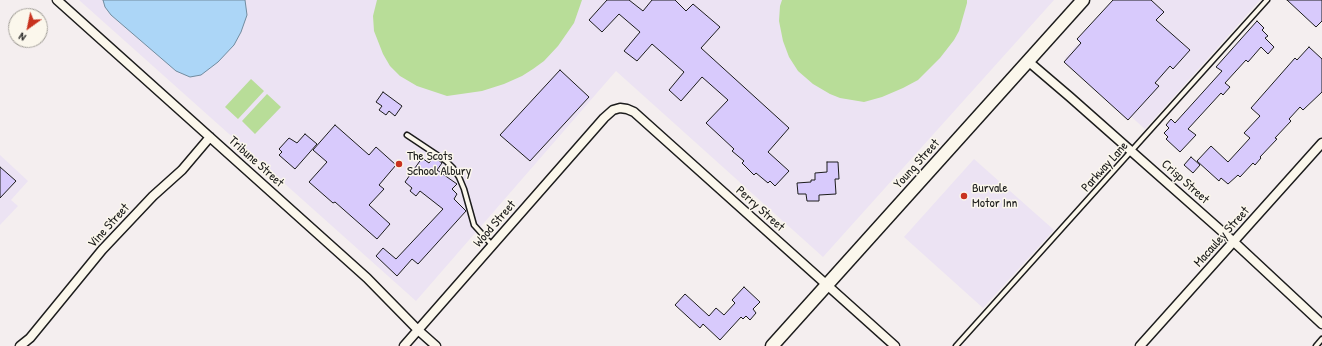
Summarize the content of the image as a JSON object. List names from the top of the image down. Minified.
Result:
{"streets":{"main road":["Young Street"],"street":["Tribune Street","Crisp Street","Perry Street","Wood Street","Vine Street","Macauley Street"],"lane":["Parkway Lane"]},"crossings":[["Tribune Street","Wood Street"],["Tribune Street","Vine Street"],["Young Street","Crisp Street"],["Young Street","Perry Street"],["Parkway Lane","Crisp Street"],["Crisp Street","Macauley Street"],["Perry Street","Wood Street"]],"places":["The Scots School Albury","Burvale Motor Inn"],"north":"bottom left"}
